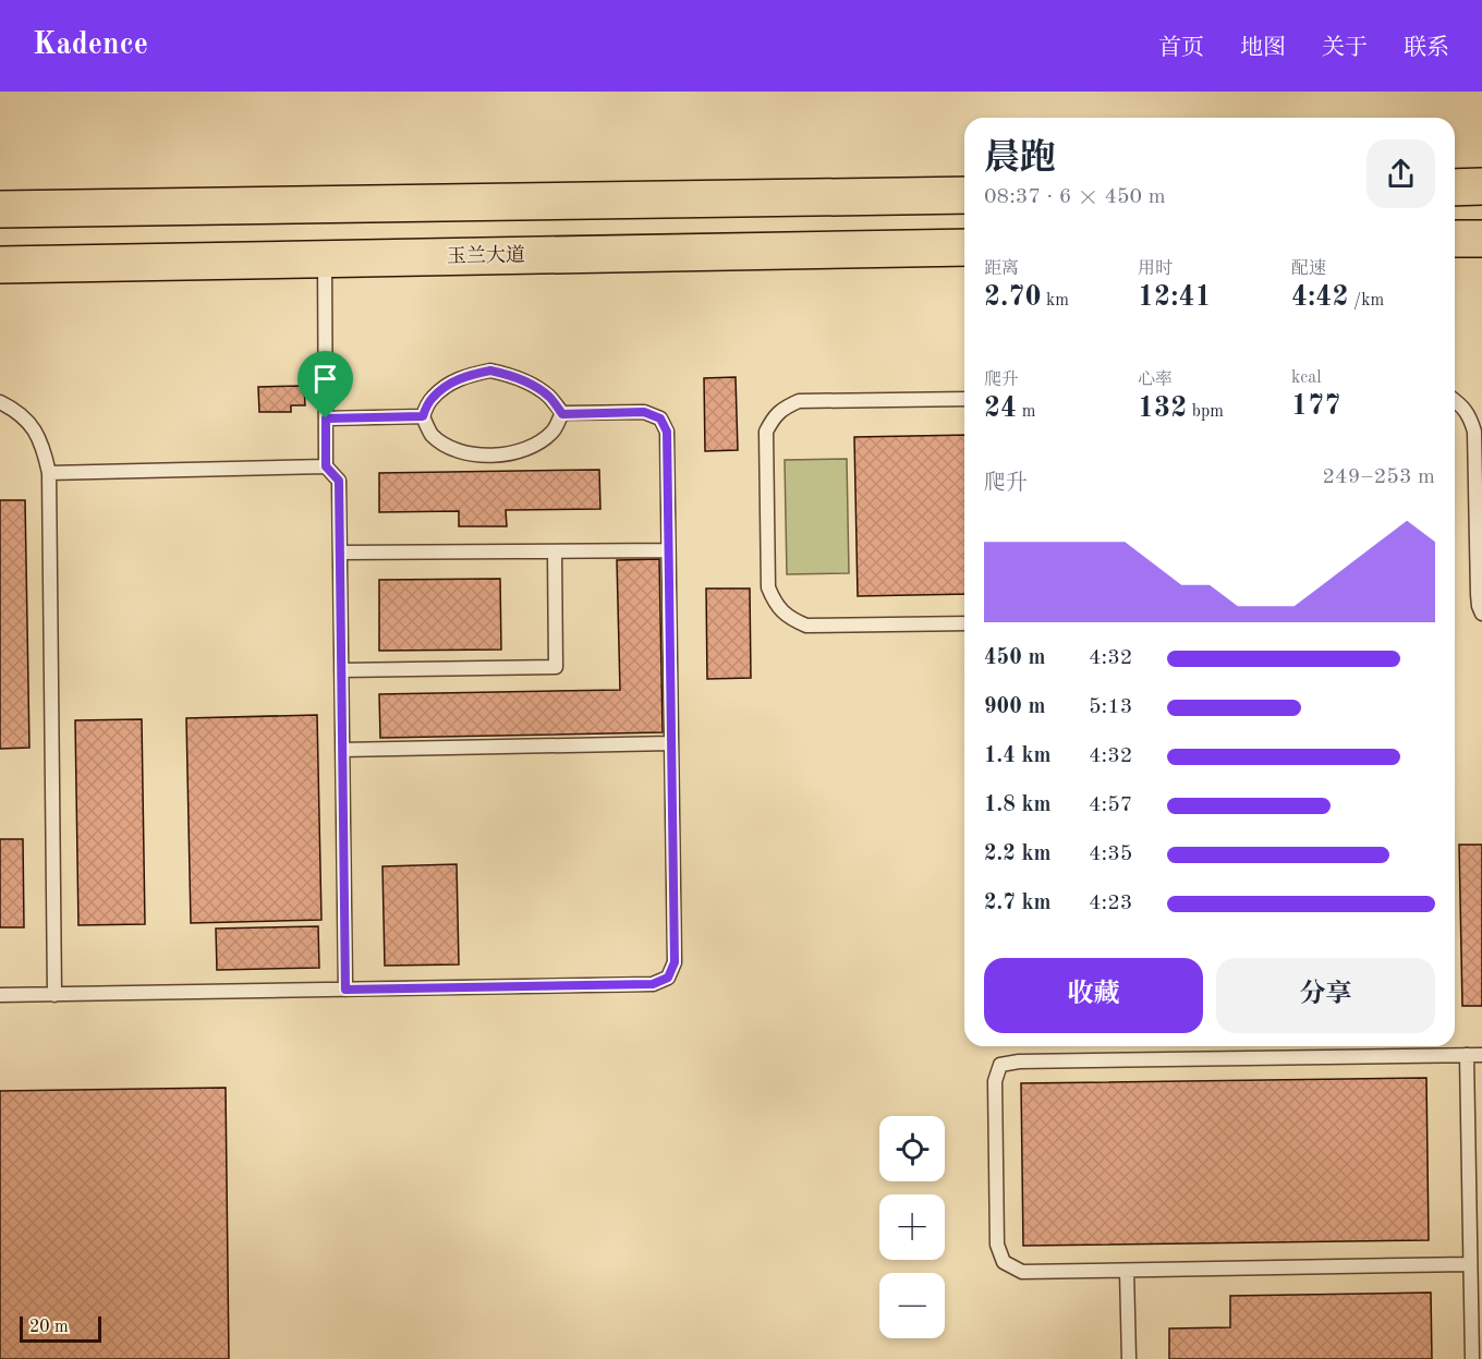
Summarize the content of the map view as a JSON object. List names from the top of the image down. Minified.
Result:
{"streets":{"main road":["玉兰大道"]},"scale_bar":"20 m","page":{"header":"Kadence","nav":["首页","地图","关于","联系"],"heading":["晨跑","08:37 · 6 × 450 m"],"stats":[["距离","2.70 km"],["用时","12:41"],["配速","4:42 /km"],["爬升","24 m"],["心率","132 bpm"],["kcal","177"]],"chart":["爬升","249–253 m"],"list":[{"name":"450 m","note":"4:32"},{"name":"900 m","note":"5:13"},{"name":"1.4 km","note":"4:32"},{"name":"1.8 km","note":"4:57"},{"name":"2.2 km","note":"4:35"},{"name":"2.7 km","note":"4:23"}],"buttons":["收藏","分享"],"map_buttons":["+","−"],"scale":"20 m"}}
